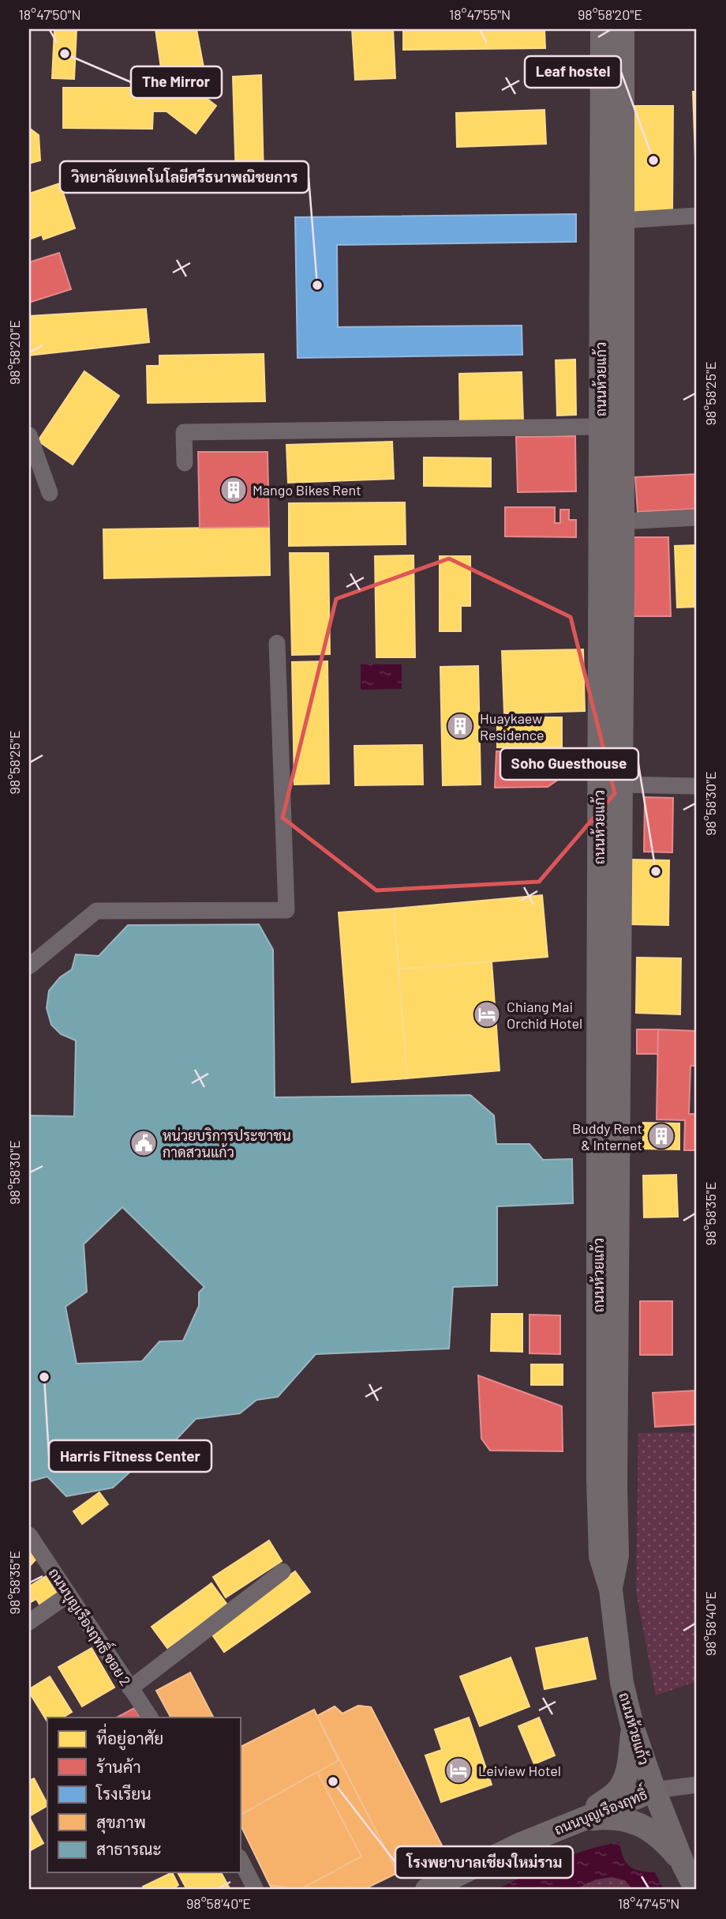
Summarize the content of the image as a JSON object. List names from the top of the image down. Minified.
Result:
{"streets":{"main road":["ถนนห้วยแก้ว","ถนนบุญเรืองฤทธิ์"],"street":["ถนนบุญเรืองฤทธิ์ ซอย 2"]},"crossings":[["ถนนห้วยแก้ว","ถนนบุญเรืองฤทธิ์"]],"places":{"other":["The Mirror","Leaf hostel","วิทยาลัยเทคโนโลยีศรีธนาพณิชยการ","Soho Guesthouse","Harris Fitness Center","โรงพยาบาลเชียงใหม่ราม"],"building":["Mango Bikes Rent","Huaykaew Residence","Buddy Rent & Internet"],"hotel":["Chiang Mai Orchid Hotel","Leiview Hotel"],"public building":["หน่วยบริการประชาชน กาดสวนแก้ว"]},"legend":["ที่อยู่อาศัย","ร้านค้า","โรงเรียน","สุขภาพ","สาธารณะ"],"coordinates":["18°47'50\"N","18°47'55\"N","98°58'20\"E","98°58'25\"E","98°58'30\"E","98°58'35\"E","98°58'40\"E","18°47'45\"N"]}
